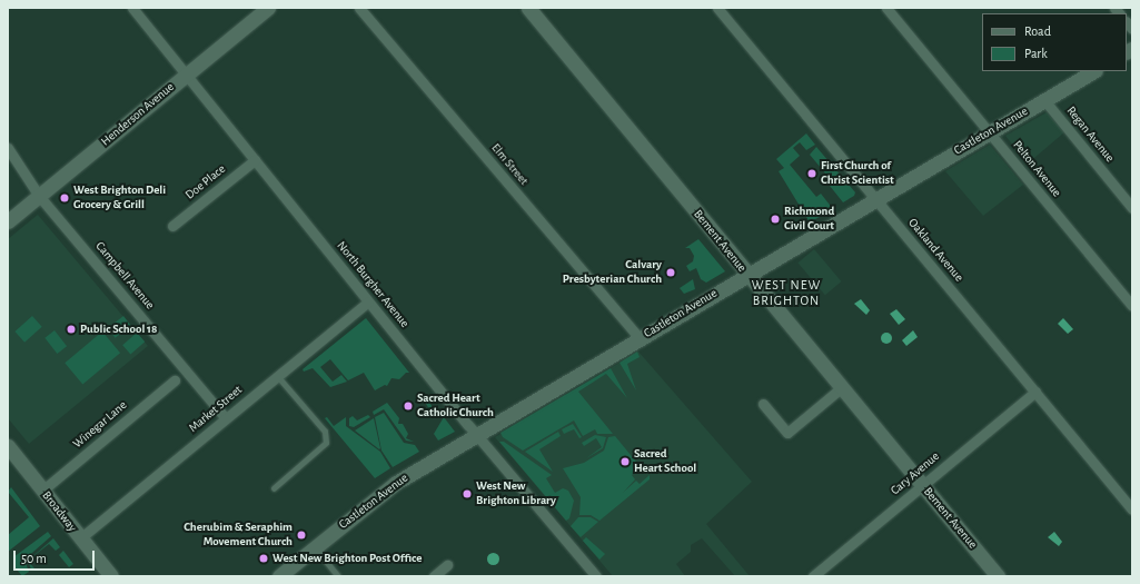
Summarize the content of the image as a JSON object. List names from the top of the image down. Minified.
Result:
{"streets":{"street":["Henderson Avenue","Castleton Avenue","Regan Avenue","Elm Street","Pelton Avenue","Doe Place","Bement Avenue","Oakland Avenue","Campbell Avenue","North Burgher Avenue","Market Street","Winegar Lane","Cary Avenue","Broadway"]},"crossings":[["Henderson Avenue","Campbell Avenue"],["Henderson Avenue","North Burgher Avenue"],["Castleton Avenue","Regan Avenue"],["Castleton Avenue","Elm Street"],["Castleton Avenue","Pelton Avenue"],["Castleton Avenue","Bement Avenue"],["Castleton Avenue","Oakland Avenue"],["Castleton Avenue","North Burgher Avenue"],["Doe Place","North Burgher Avenue"],["Bement Avenue","Cary Avenue"],["Oakland Avenue","Cary Avenue"],["Campbell Avenue","Market Street"],["North Burgher Avenue","Market Street"],["Market Street","Broadway"],["Winegar Lane","Broadway"]],"districts":["WEST NEW BRIGHTON"],"places":["First Church of Christ Scientist","West Brighton Deli Grocery & Grill","Richmond Civil Court","Calvary Presbyterian Church","Public School 18","Sacred Heart Catholic Church","Sacred Heart School","West New Brighton Library","Cherubim & Seraphim Movement Church","West New Brighton Post Office"],"legend":["Road","Park"],"scale_bar":"50 m"}
